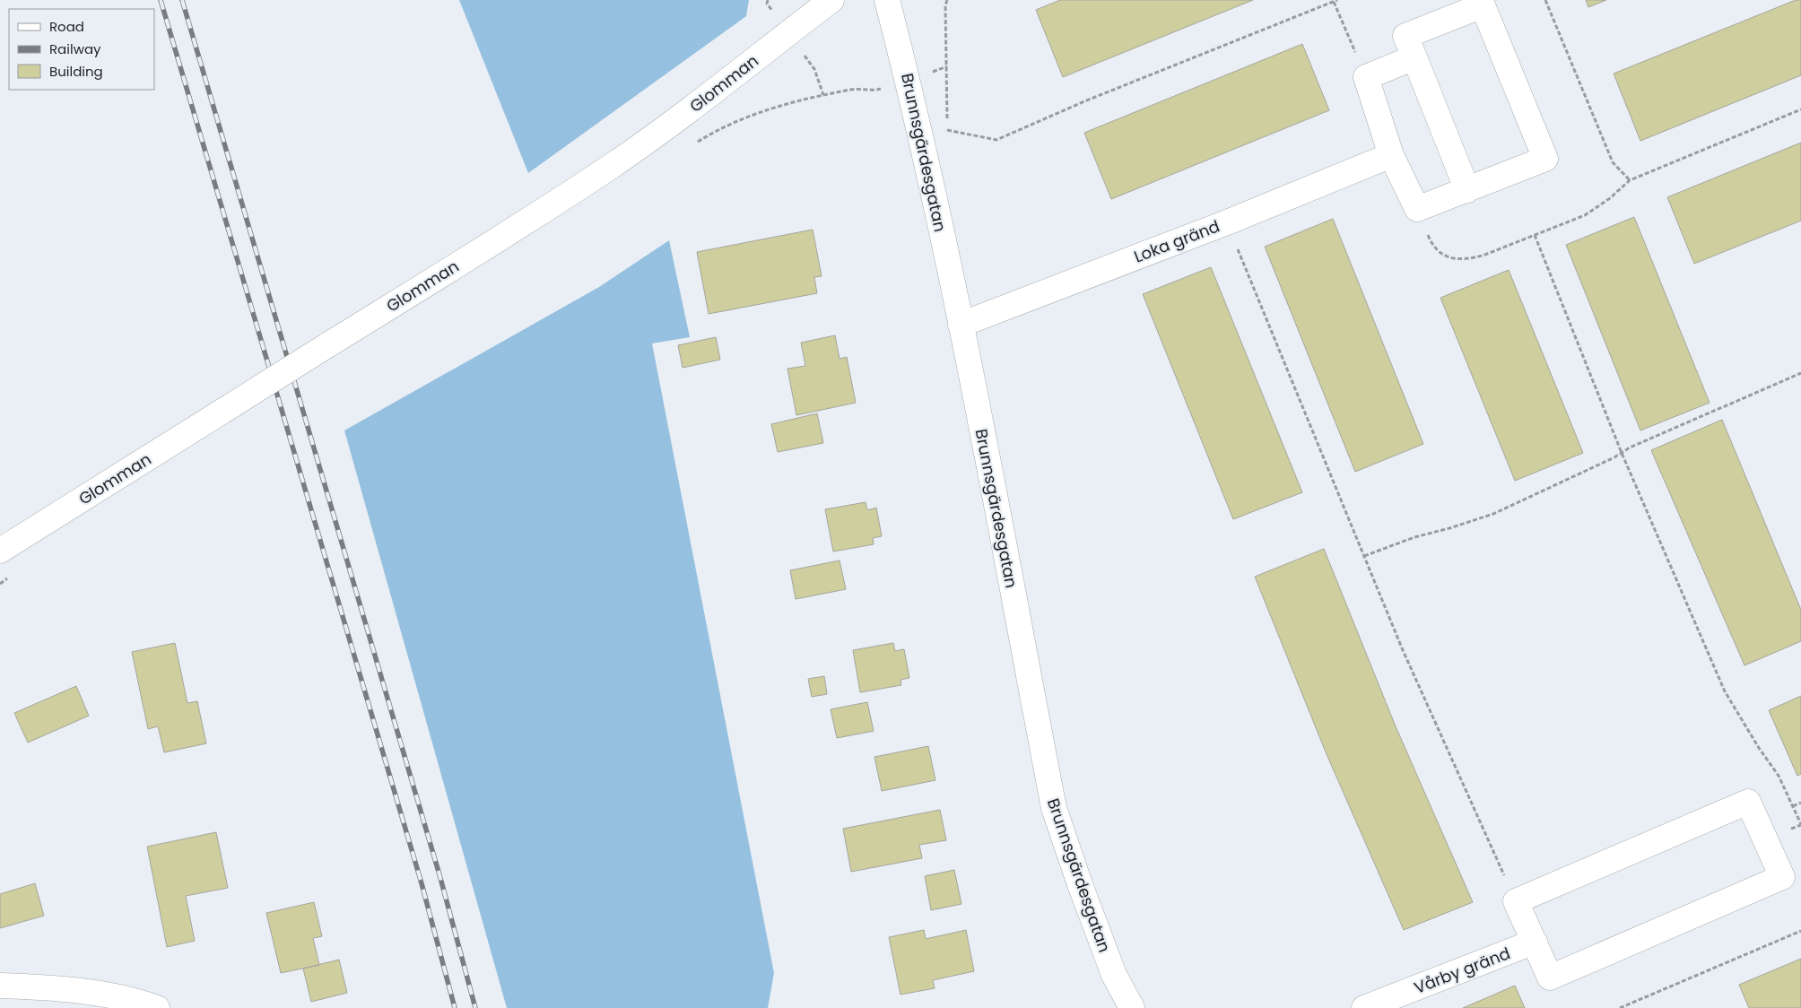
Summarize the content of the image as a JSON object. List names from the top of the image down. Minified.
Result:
{"streets":{"street":["Glomman","Brunnsgärdesgatan","Loka gränd","Vårby gränd"]},"crossings":[["Brunnsgärdesgatan","Loka gränd"]],"legend":["Road","Railway","Building"]}
